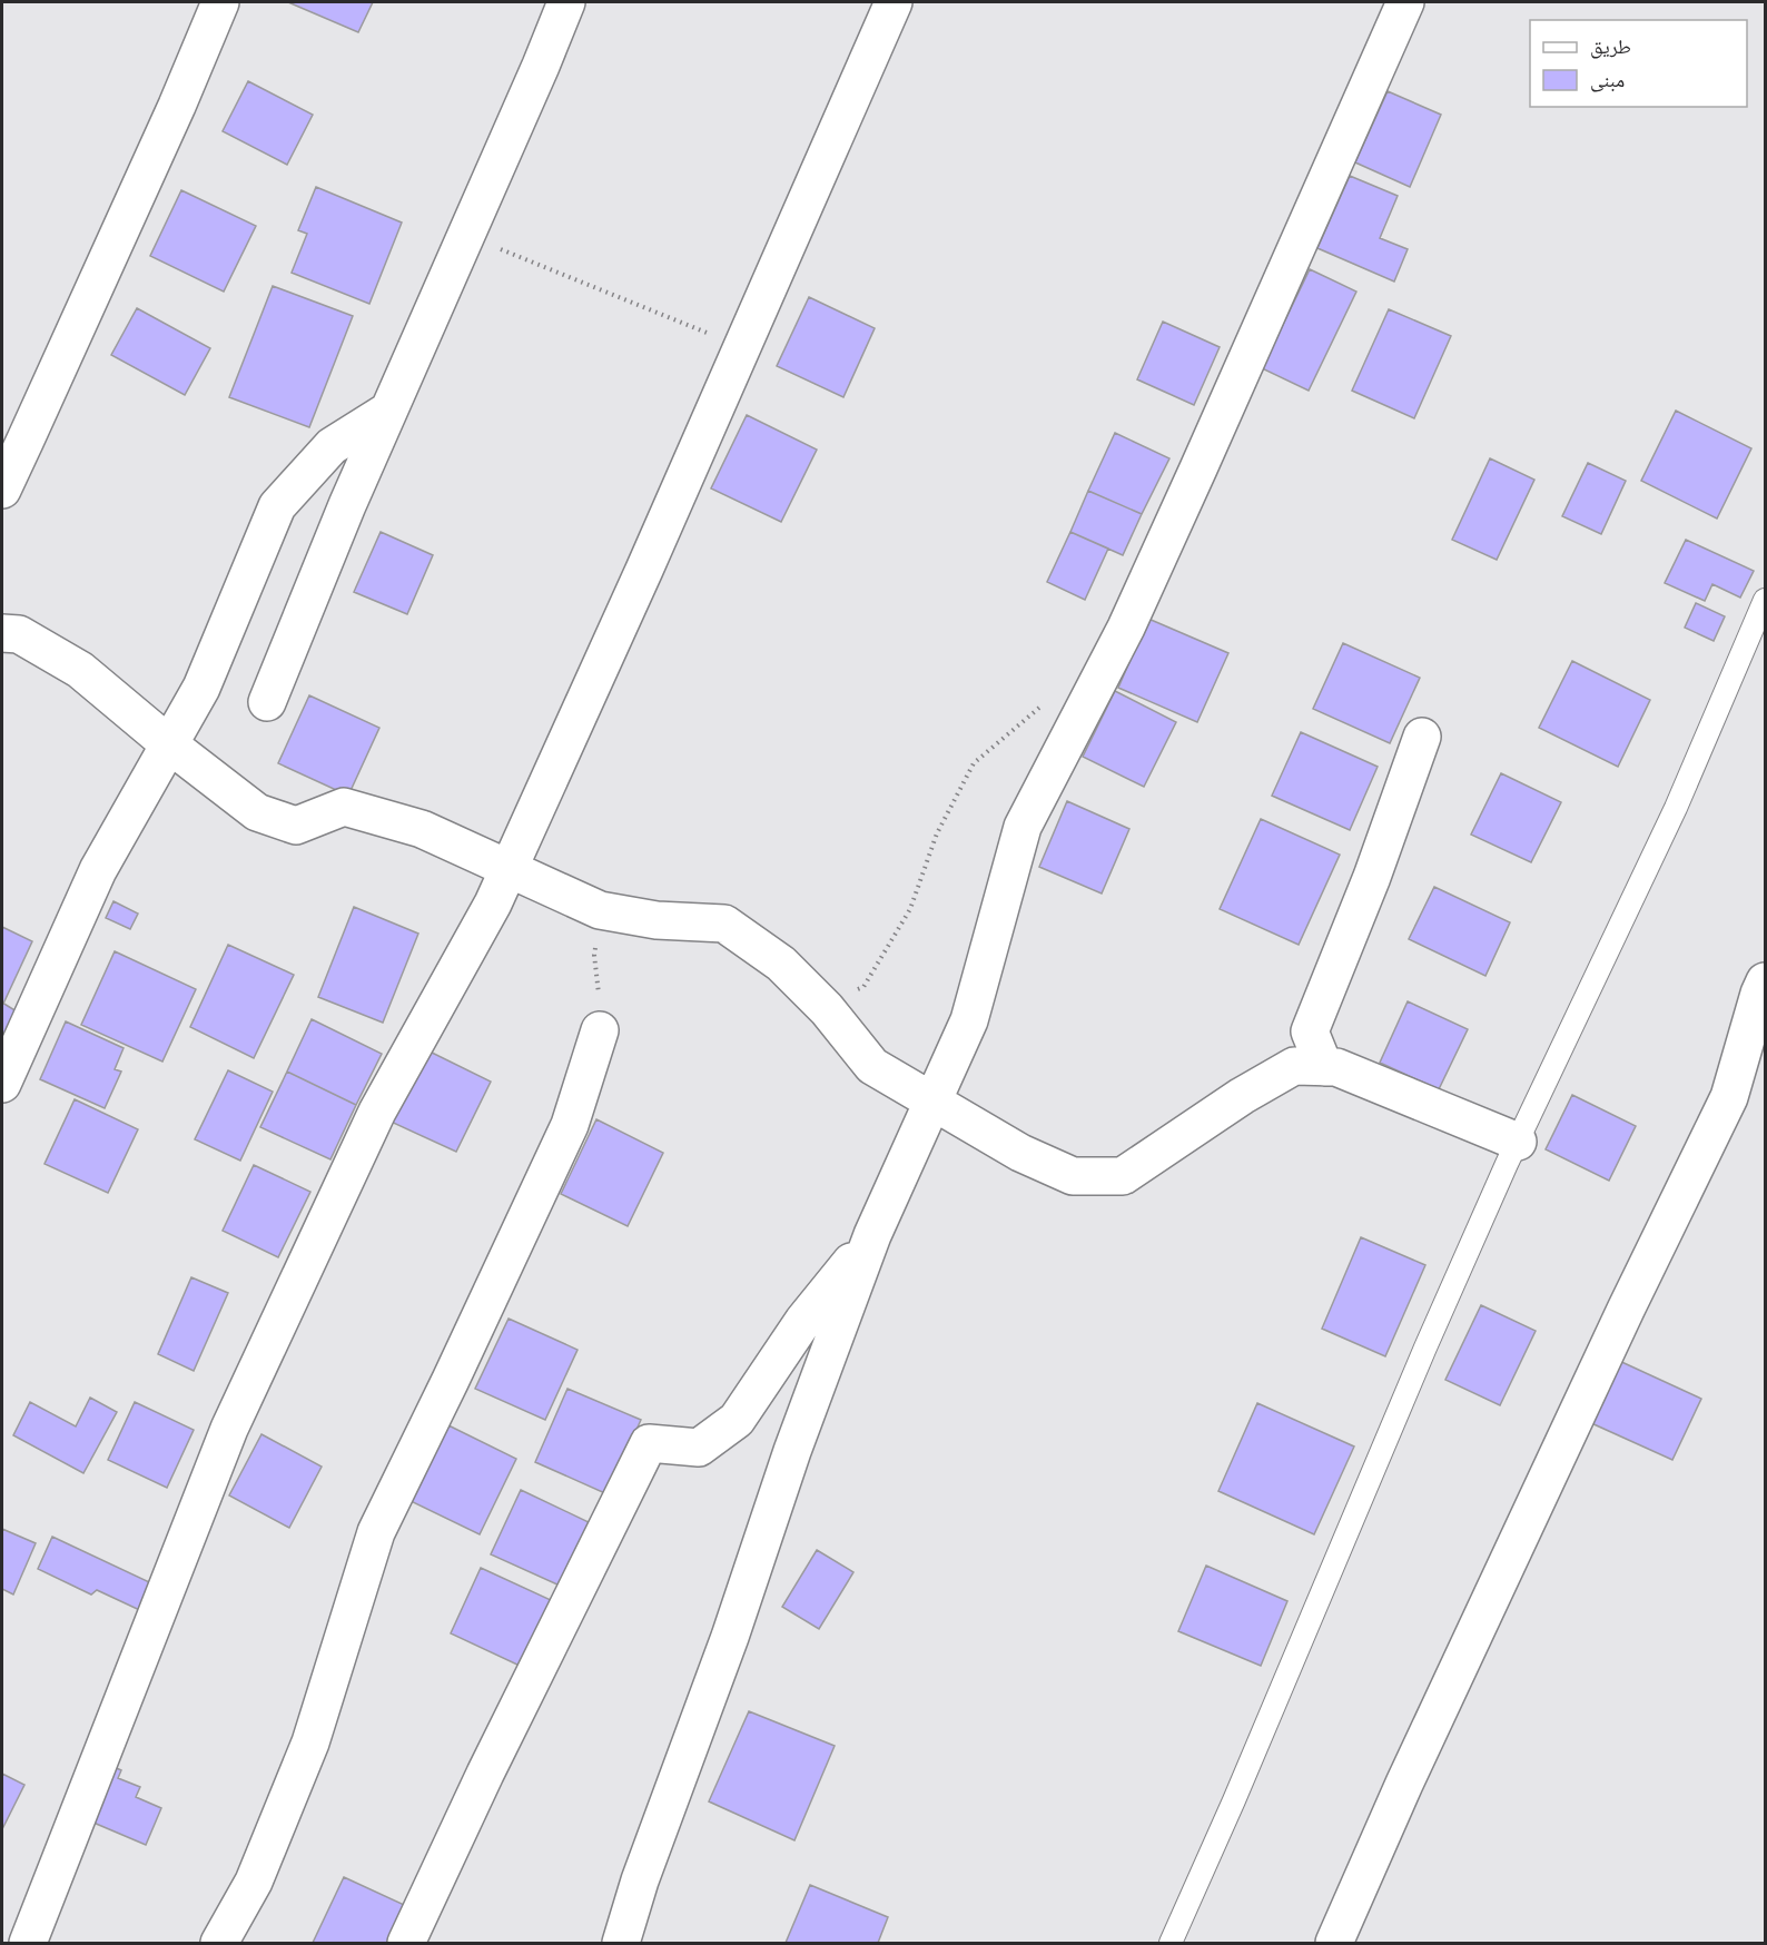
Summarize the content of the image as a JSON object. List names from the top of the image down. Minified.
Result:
{"legend":["طريق","مبنى"]}
